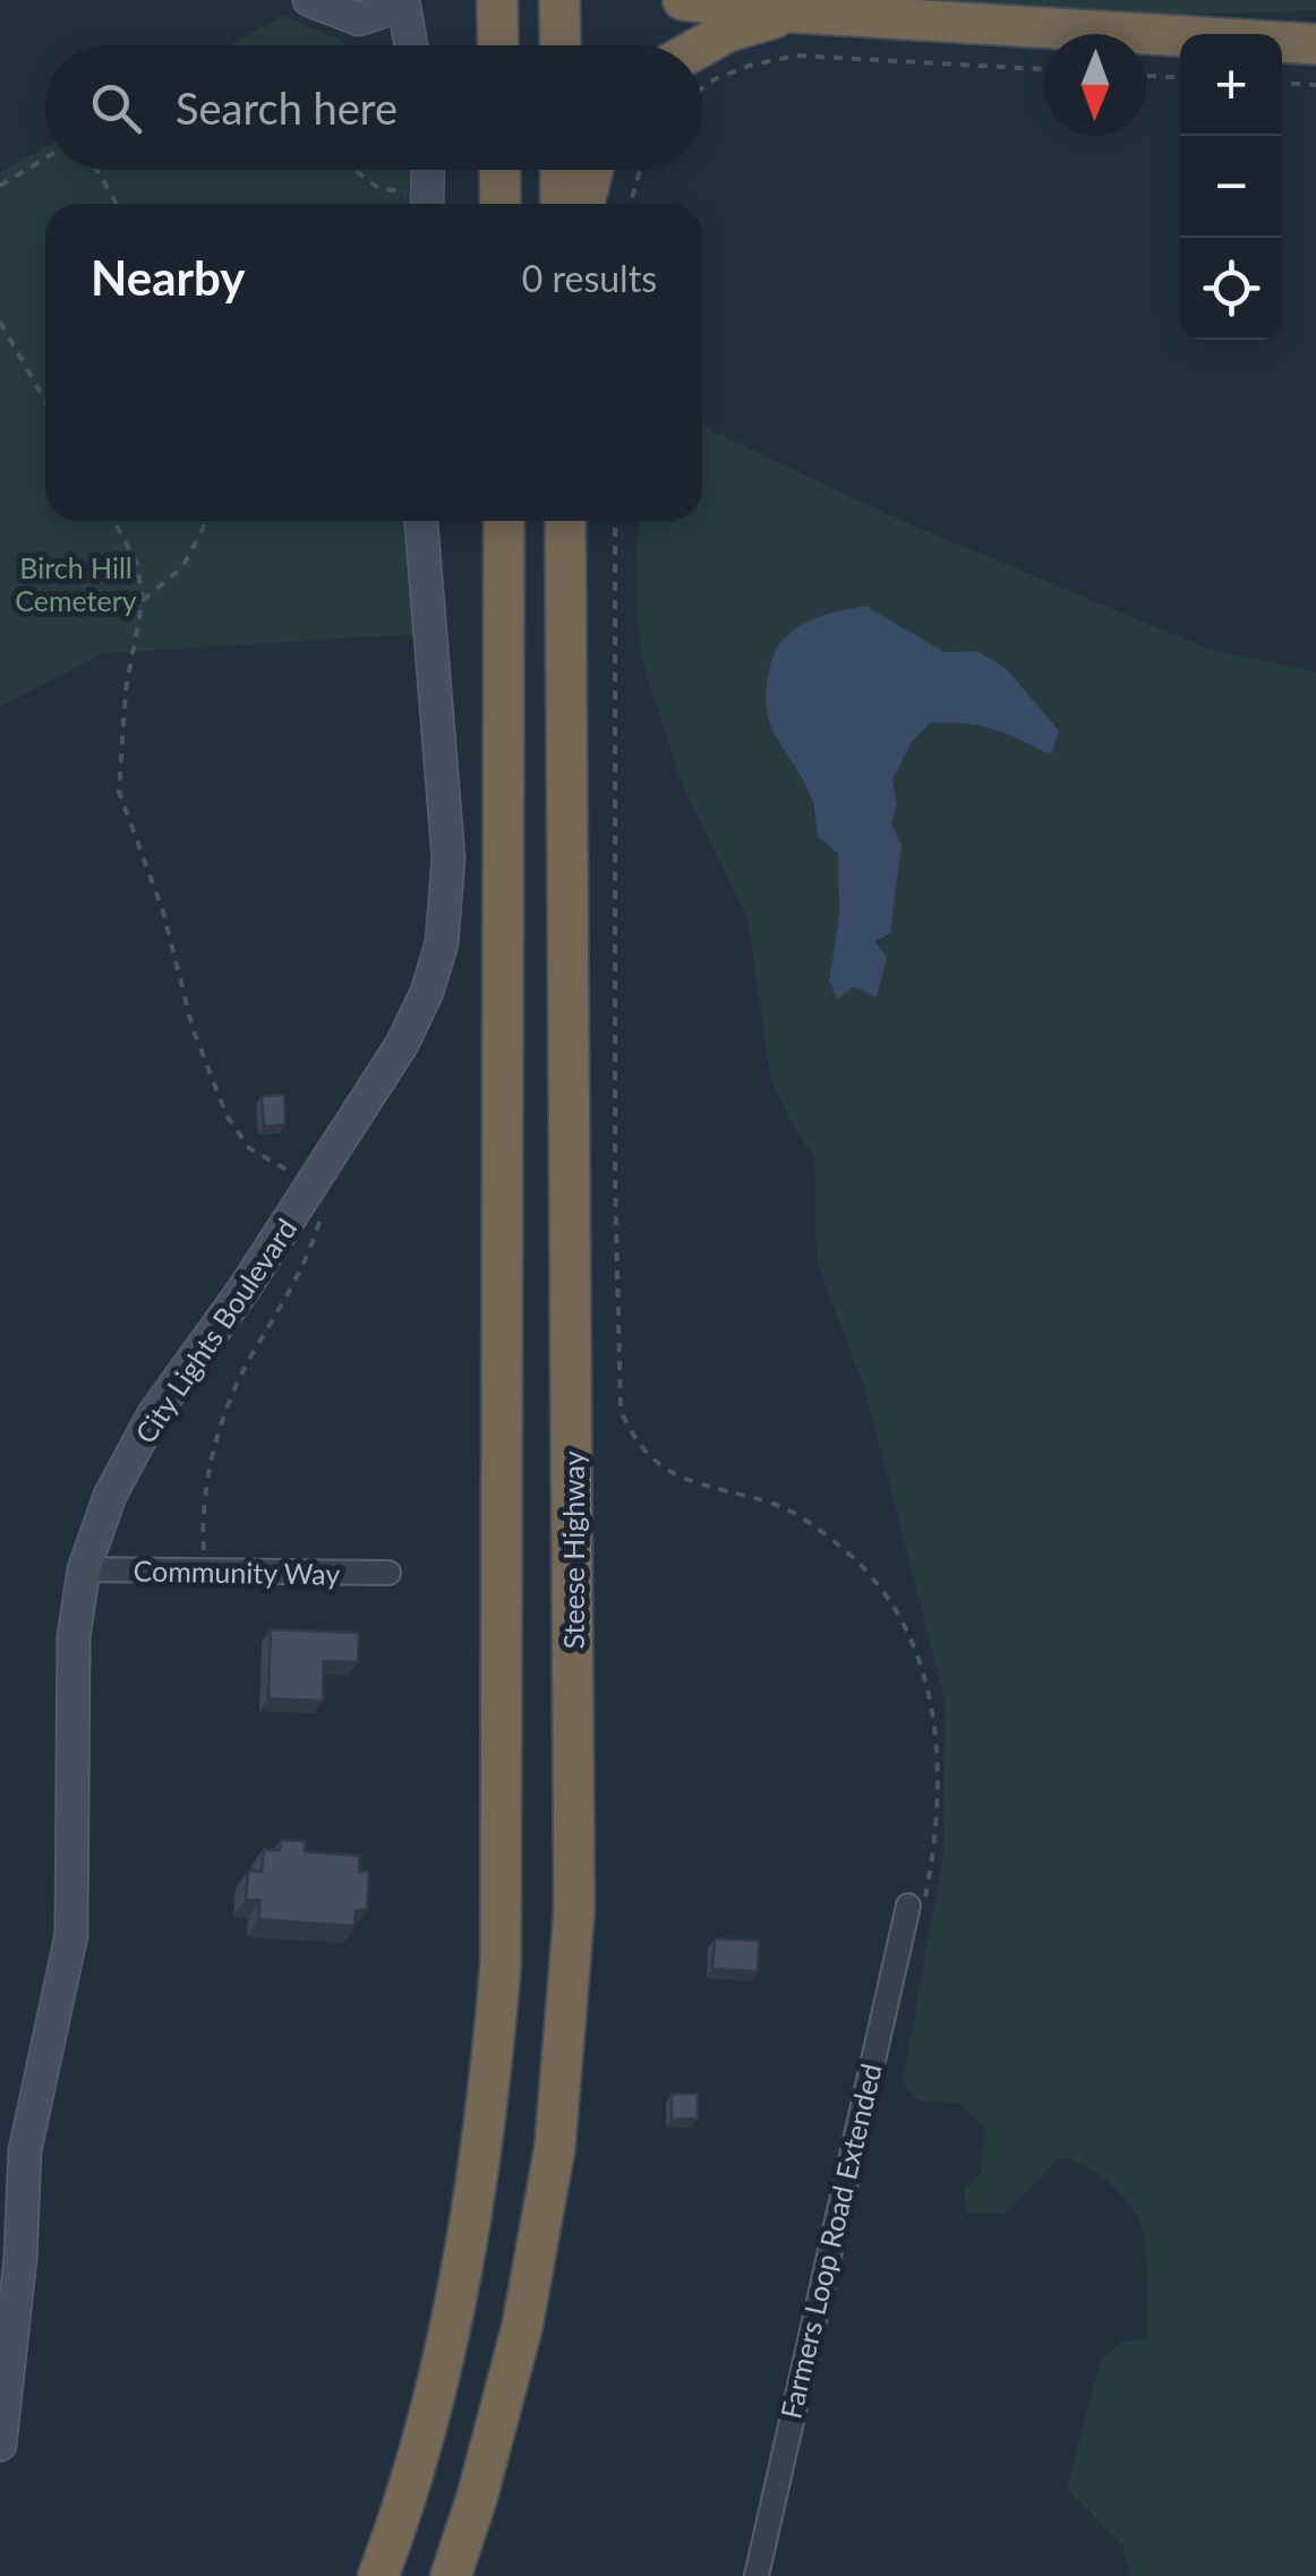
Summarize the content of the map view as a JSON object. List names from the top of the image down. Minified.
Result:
{"streets":{"highway":["Steese Highway"],"street":["City Lights Boulevard","Community Way","Farmers Loop Road Extended"]},"crossings":[["City Lights Boulevard","Community Way"]],"parks":["Birch Hill Cemetery"],"north":"bottom","page":{"map_buttons":["+","−"],"search":"Search here","heading":["Nearby","0 results"]}}
